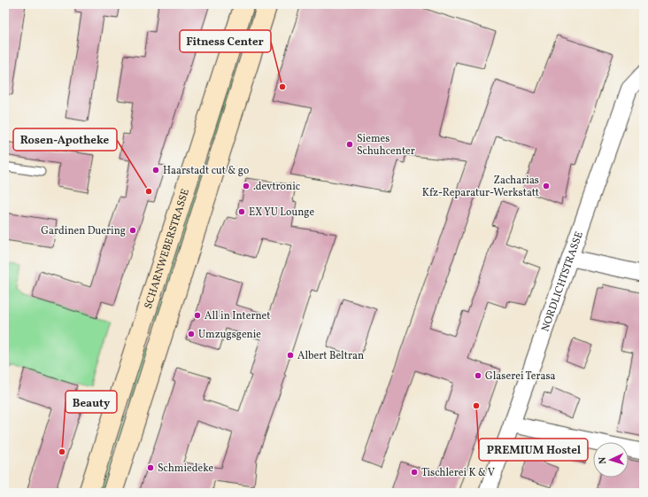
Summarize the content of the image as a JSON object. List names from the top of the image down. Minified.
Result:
{"streets":{"main road":["SCHARNWEBERSTRASSE"],"street":["NORDLICHTSTRASSE"]},"places":["Fitness Center","Siemes Schuhcenter","Haarstadt cut & go",".devtronic","Zacharias Kfz-Reparatur-Werkstatt","Rosen-Apotheke","EX YU Lounge","Gardinen Duering","All in Internet","Umzugsgenie","Albert Beltran","Glaserei Terasa","PREMIUM Hostel","Beauty","Schmiedeke","Tischlerei K & V"],"north":"left"}
